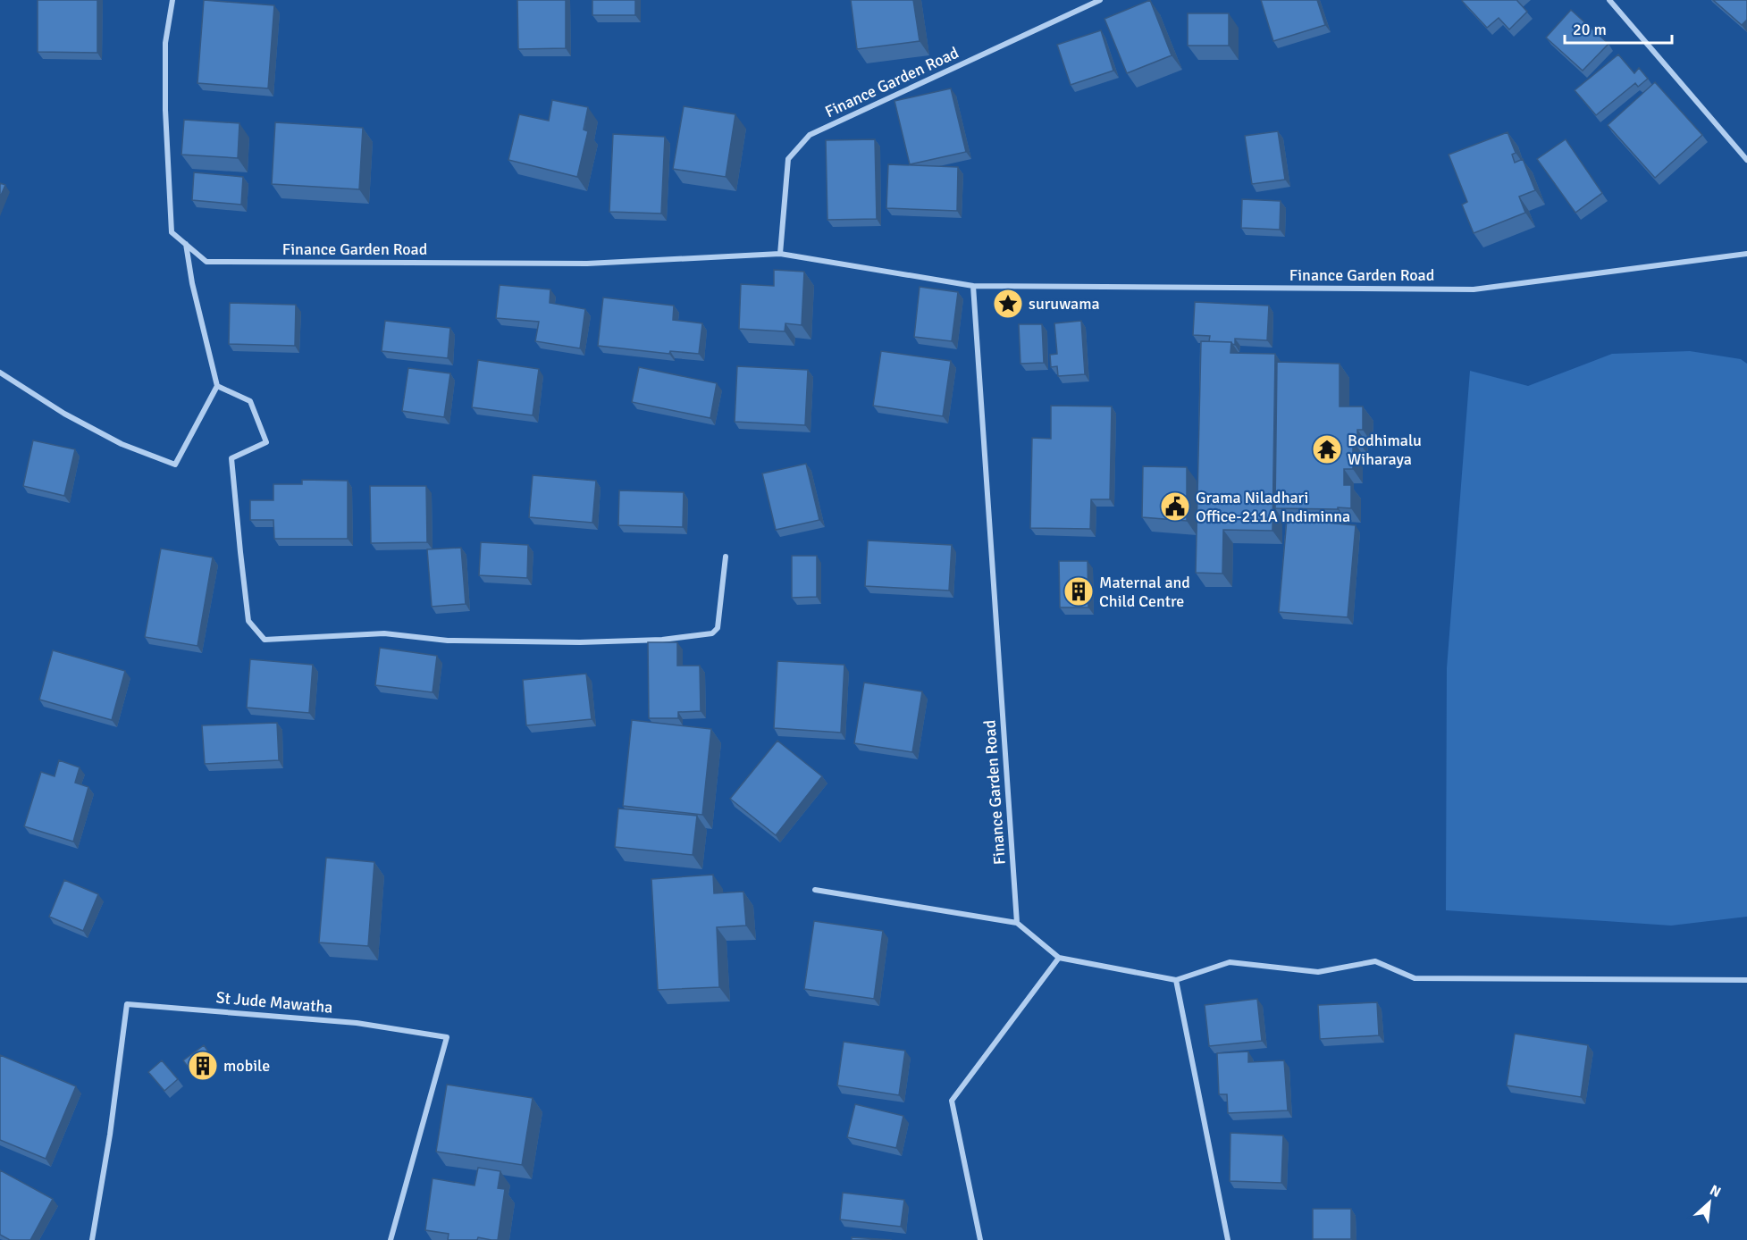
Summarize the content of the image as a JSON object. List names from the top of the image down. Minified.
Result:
{"streets":{"street":["Finance Garden Road","St Jude Mawatha"]},"places":{"place":["suruwama"],"temple":["Bodhimalu Wiharaya"],"public building":["Grama Niladhari Office-211A Indiminna"],"building":["Maternal and Child Centre","mobile"]},"scale_bar":"20 m","north":"top right"}
